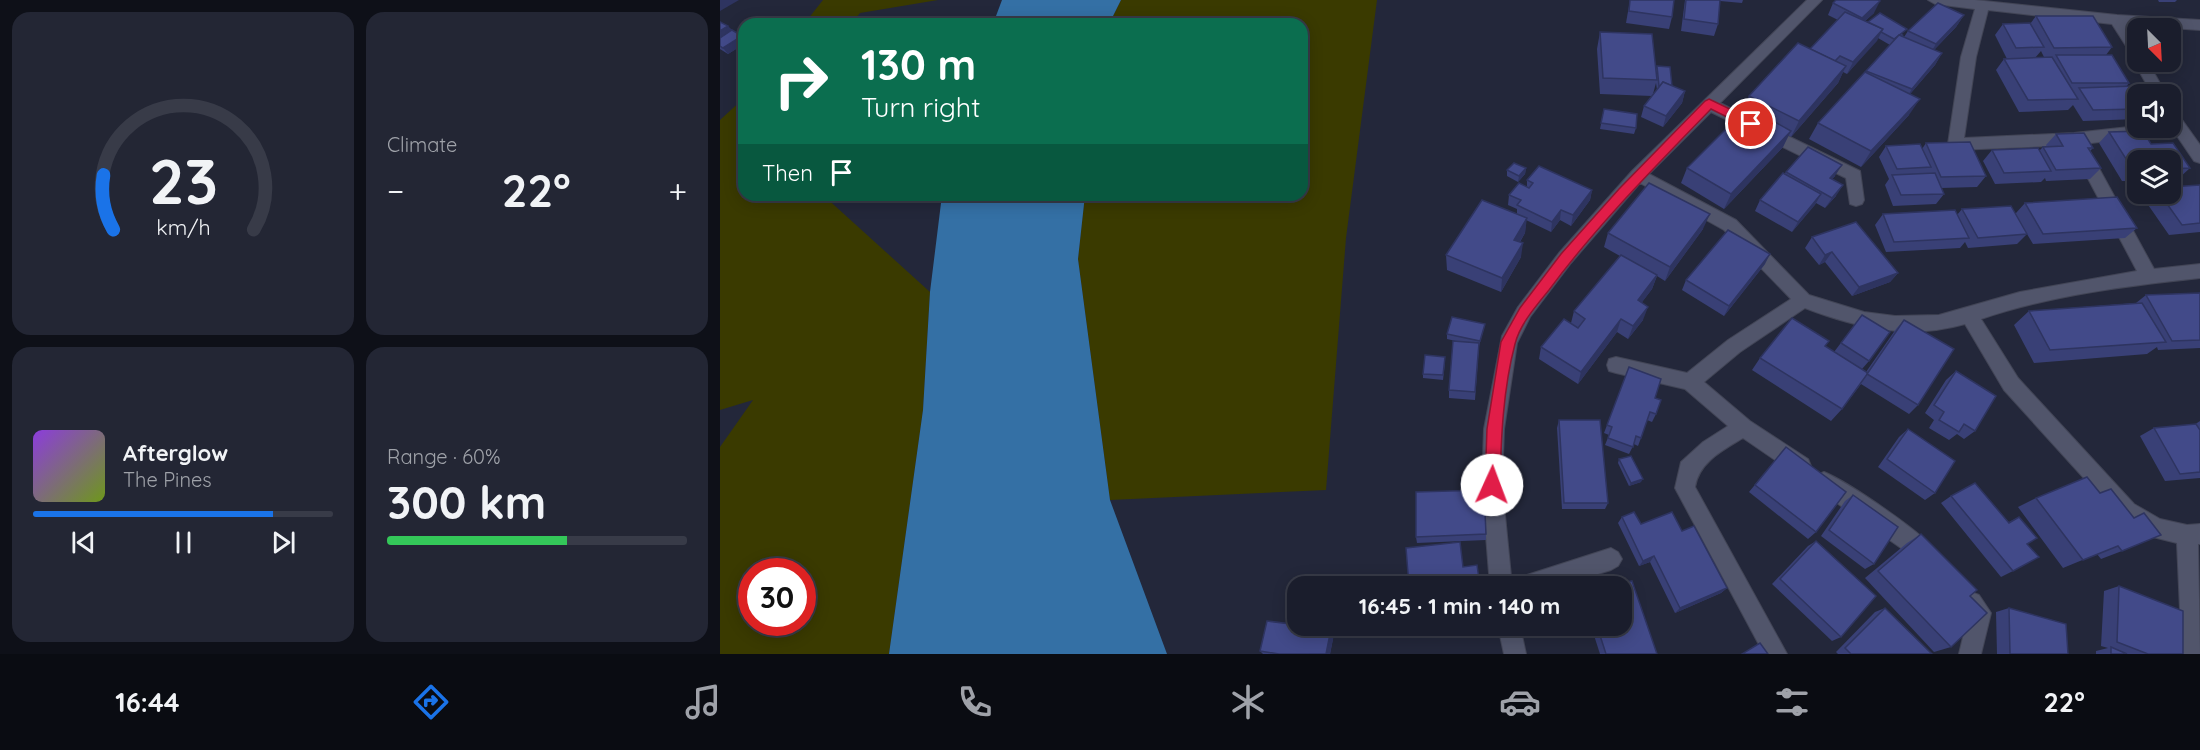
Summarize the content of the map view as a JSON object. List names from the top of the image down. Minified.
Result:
{"north":"bottom right","page":{"tile":["Climate",["Range · 60%","300 km"]],"turn":["130 m","Turn right"],"then":"Then","heat":["−","22°","+"],"song":["Afterglow","The Pines"],"limit":"30","trip":"16:45 · 1 min · 140 m","tabs":["16:44","22°"],"gauge":["23","km/h"]}}
